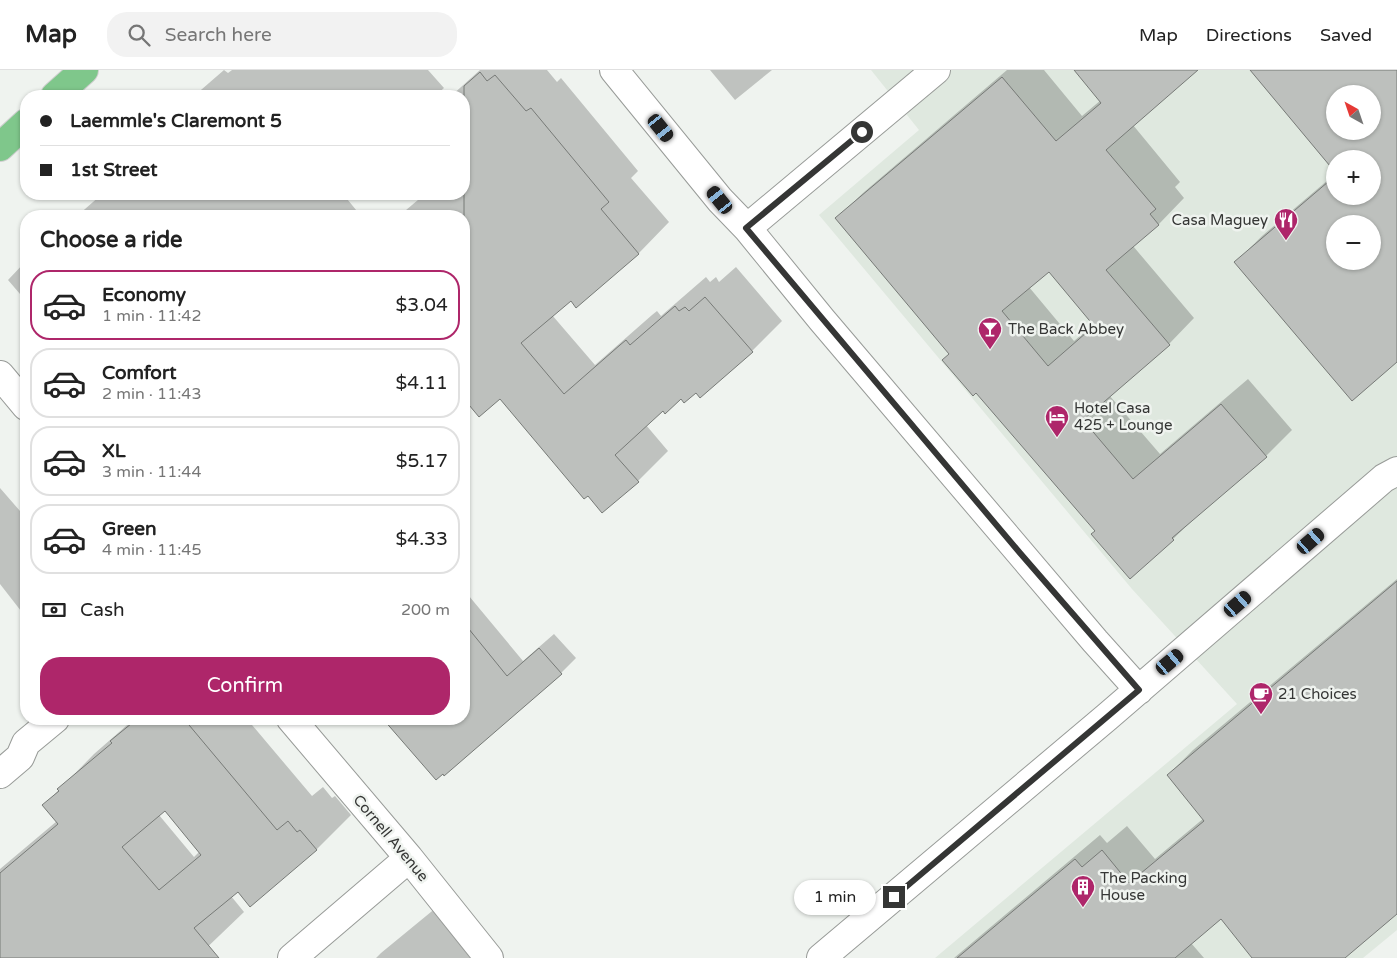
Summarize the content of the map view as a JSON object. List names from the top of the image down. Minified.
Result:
{"streets":{"street":["Cornell Avenue"]},"places":{"restaurant":["Casa Maguey"],"bar":["The Back Abbey"],"hotel":["Hotel Casa 425 + Lounge"],"cafe":["21 Choices"],"building":["The Packing House"]},"north":"top left","page":{"header":"Map","search":"Search here","nav":["Map","Directions","Saved"],"map_buttons":["+","−"],"banner":["Laemmle's Claremont 5","1st Street"],"heading":"Choose a ride","list":[{"name":"Economy","note":"1 min · 11:42","value":"$3.04"},{"name":"Comfort","note":"2 min · 11:43","value":"$4.11"},{"name":"XL","note":"3 min · 11:44","value":"$5.17"},{"name":"Green","note":"4 min · 11:45","value":"$4.33"}],"pay":["Cash","200 m"],"buttons":"Confirm","bubble":"1 min"}}
